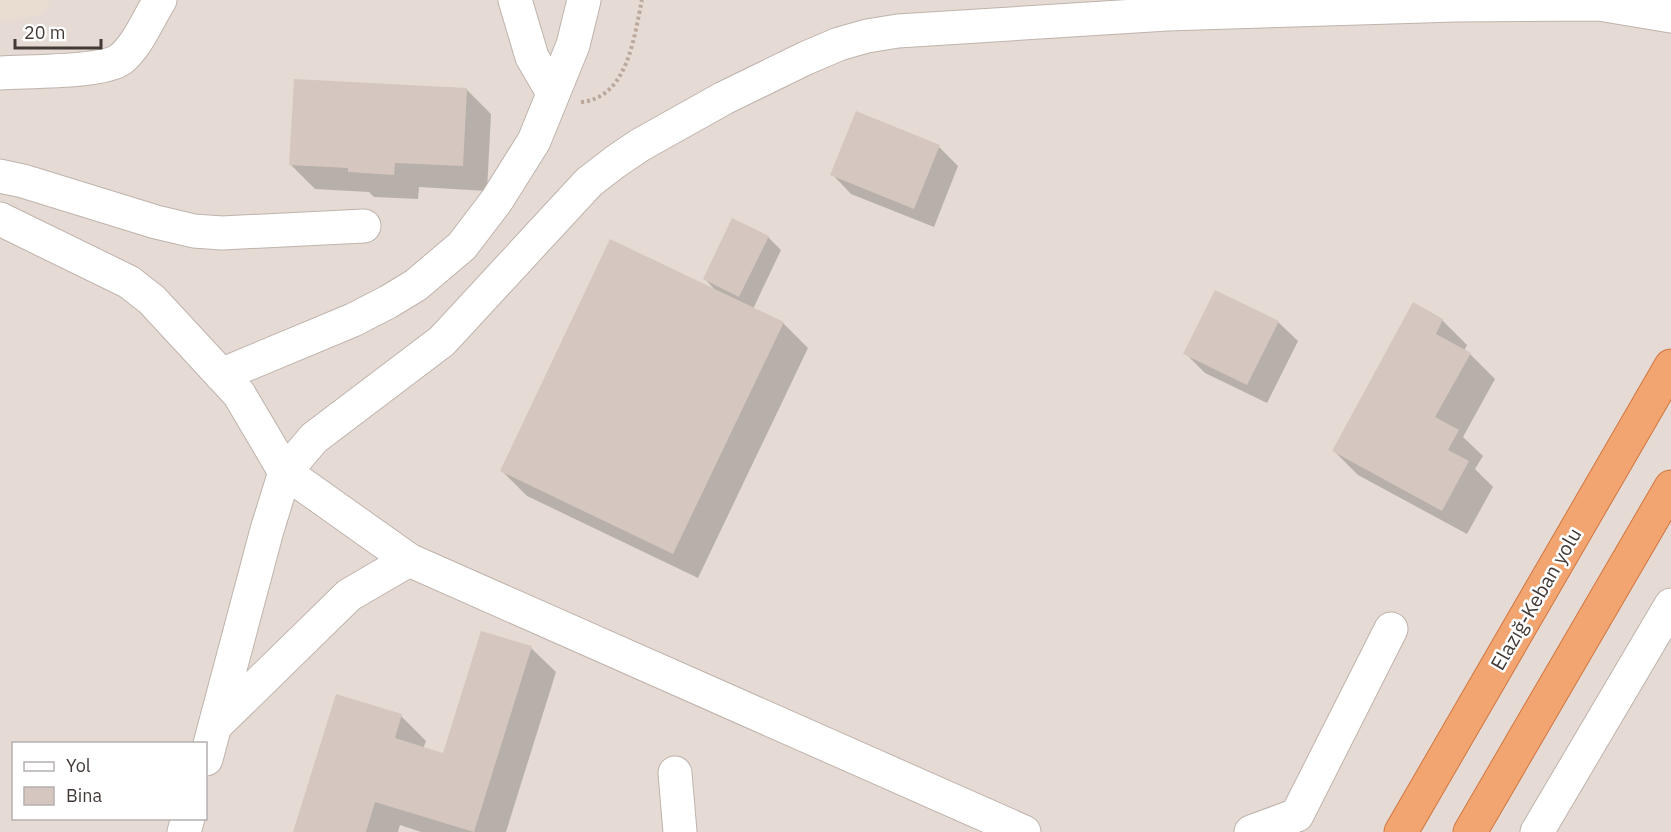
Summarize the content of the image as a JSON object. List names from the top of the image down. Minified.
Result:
{"streets":{"highway":["Elazığ-Keban yolu"]},"legend":["Yol","Bina"],"scale_bar":"20 m"}
